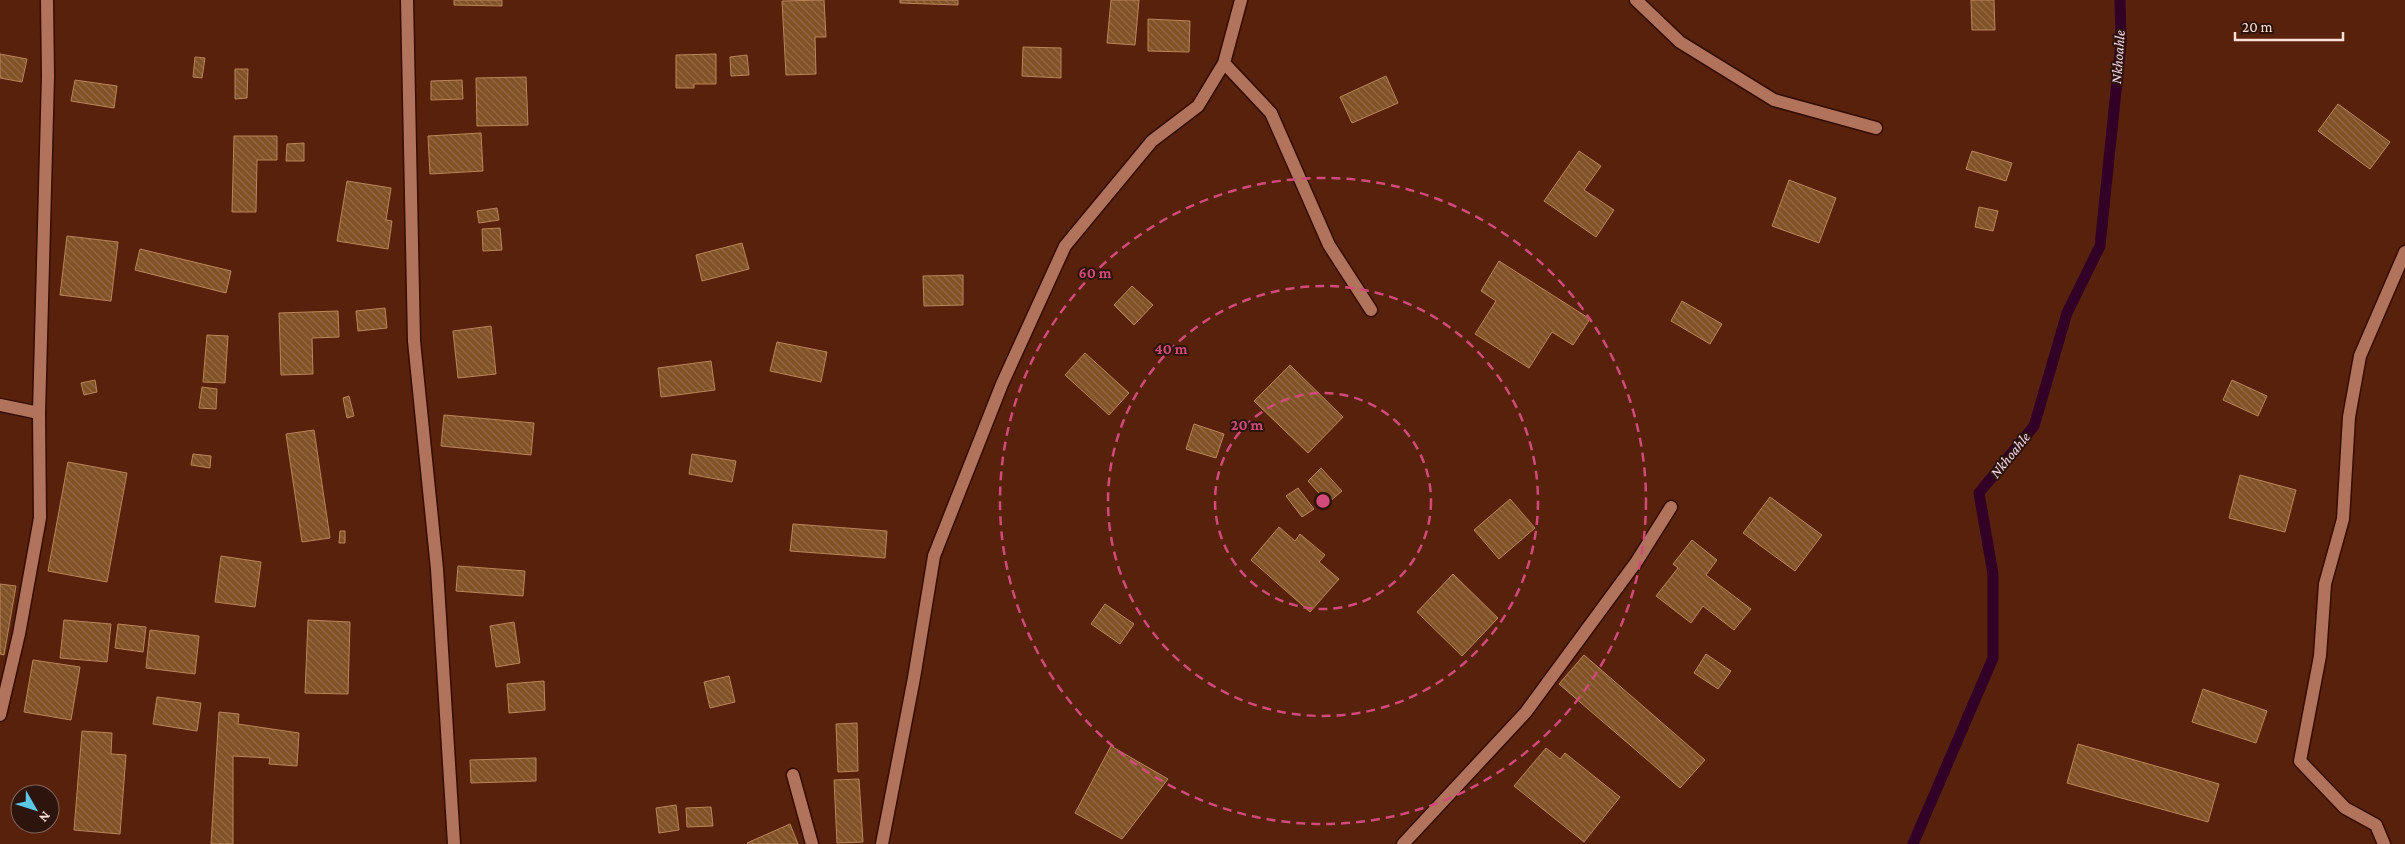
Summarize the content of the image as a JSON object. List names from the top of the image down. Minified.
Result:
{"water":["Nkhoahle"],"scale_bar":"20 m","north":"bottom right","rings":["60 m","40 m","20 m"]}
